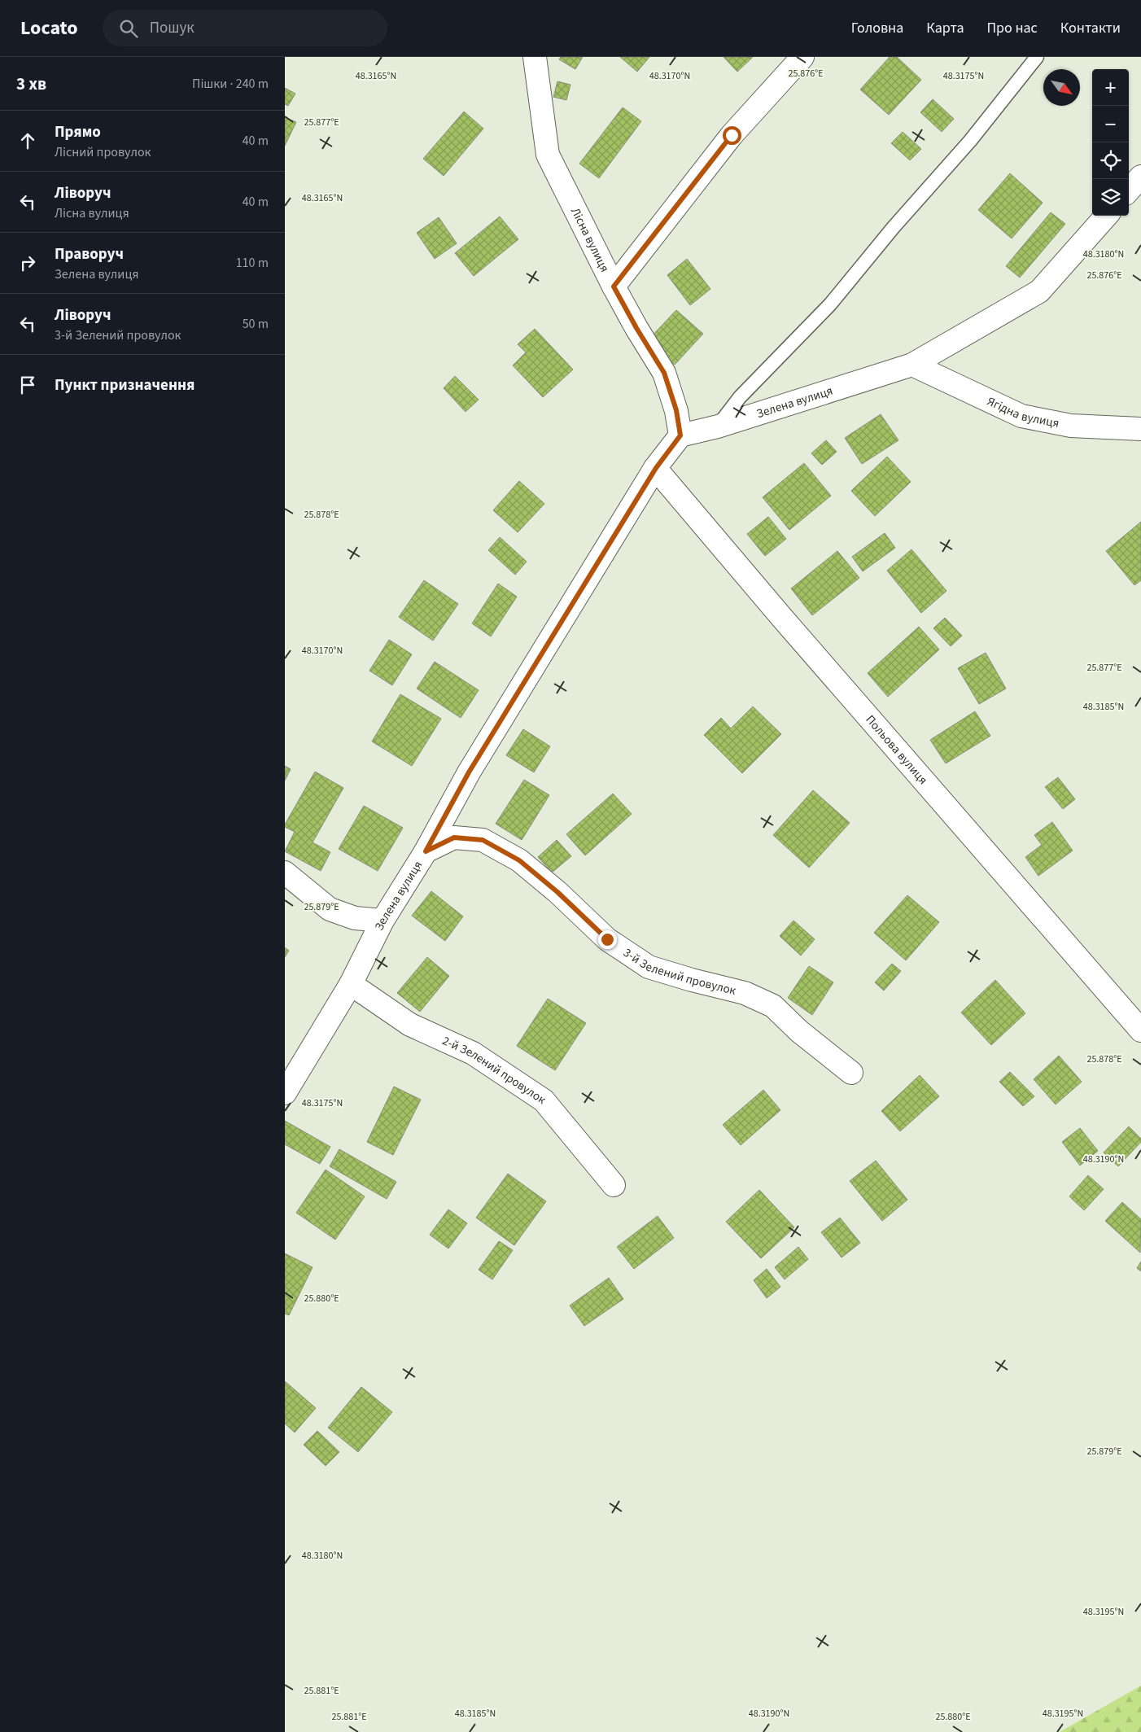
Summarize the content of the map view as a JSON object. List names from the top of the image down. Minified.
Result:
{"streets":{"street":["Лісна вулиця","Зелена вулиця","Ягідна вулиця","Польова вулиця","3-й Зелений провулок","2-й Зелений провулок"]},"crossings":[["Лісна вулиця","Зелена вулиця"],["Зелена вулиця","Ягідна вулиця"],["Зелена вулиця","Польова вулиця"],["Зелена вулиця","3-й Зелений провулок"],["Зелена вулиця","2-й Зелений провулок"]],"north":"bottom right","page":{"header":"Locato","search":"Пошук","nav":["Головна","Карта","Про нас","Контакти"],"heading":["3 хв","Пішки · 240 m"],"map_buttons":["+","−"],"list":[["Прямо","Лісний провулок","40 m"],["Ліворуч","Лісна вулиця","40 m"],["Праворуч","Зелена вулиця","110 m"],["Ліворуч","3-й Зелений провулок","50 m"],"Пункт призначення"]},"coordinates":["25.876°E","48.3170°N","48.3175°N","48.3165°N","25.877°E","48.3180°N","25.878°E","48.3185°N","25.879°E","48.3190°N","25.880°E","48.3195°N","25.881°E"]}
